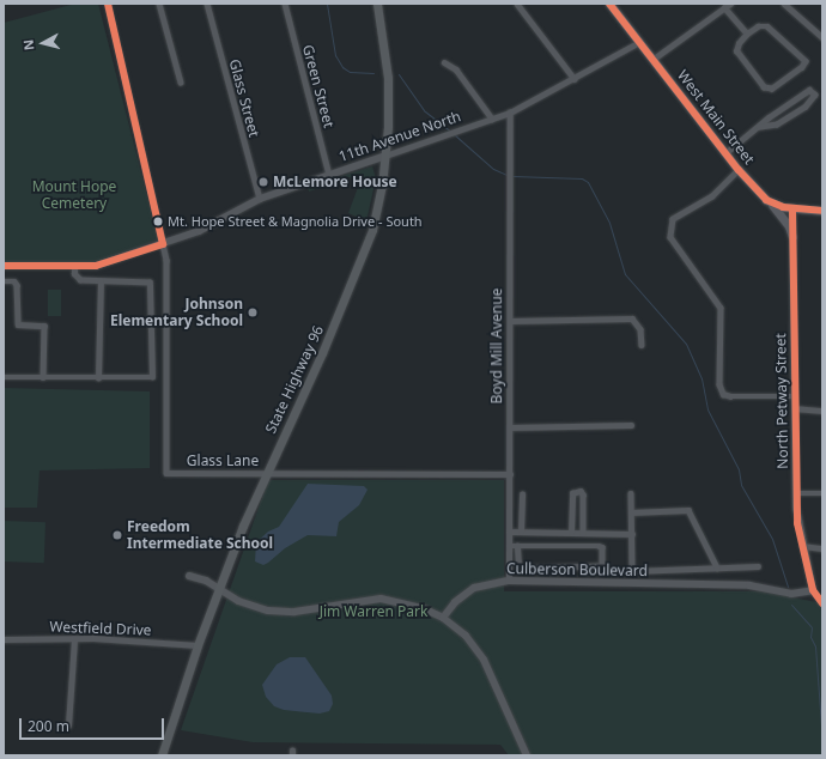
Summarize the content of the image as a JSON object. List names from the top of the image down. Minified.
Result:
{"streets":{"main road":["West Main Street","State Highway 96"],"street":["Green Street","Glass Street","11th Avenue North","Boyd Mill Avenue","North Petway Street","Glass Lane","Culberson Boulevard","Westfield Drive"]},"crossings":[["Green Street","11th Avenue North"],["Glass Street","11th Avenue North"],["West Main Street","11th Avenue North"],["West Main Street","North Petway Street"],["11th Avenue North","Boyd Mill Avenue"],["11th Avenue North","State Highway 96"],["11th Avenue North","Glass Lane"],["Boyd Mill Avenue","Glass Lane"],["Boyd Mill Avenue","Culberson Boulevard"],["State Highway 96","Glass Lane"],["State Highway 96","Westfield Drive"],["North Petway Street","Culberson Boulevard"]],"parks":["Mount Hope Cemetery","Jim Warren Park"],"places":["McLemore House","Mt. Hope Street & Magnolia Drive - South","Johnson Elementary School","Freedom Intermediate School"],"scale_bar":"200 m","north":"left"}
